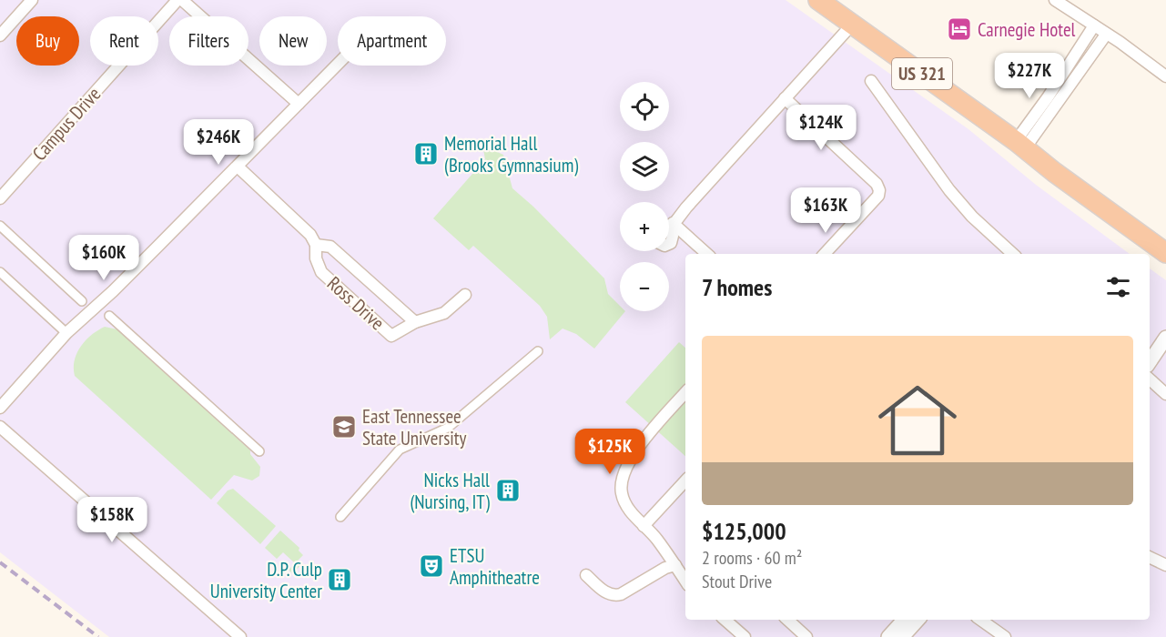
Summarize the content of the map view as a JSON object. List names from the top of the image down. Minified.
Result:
{"streets":{"highway":["US 321"],"street":["Campus Drive","Ross Drive"]},"places":{"hotel":["Carnegie Hotel"],"building":["Memorial Hall (Brooks Gymnasium)","Nicks Hall (Nursing, IT)","D.P. Culp University Center"],"school or university":["East Tennessee State University"],"theatre":["ETSU Amphitheatre"]},"page":{"chip":["Buy","Rent","Filters","New","Apartment"],"price":["$227K","$124K","$246K","$163K","$160K","$125K","$158K"],"map_buttons":["+","−"],"heading":"7 homes","list":[{"name":"$125,000","note":"2 rooms · 60 m² · Stout Drive"}]}}
